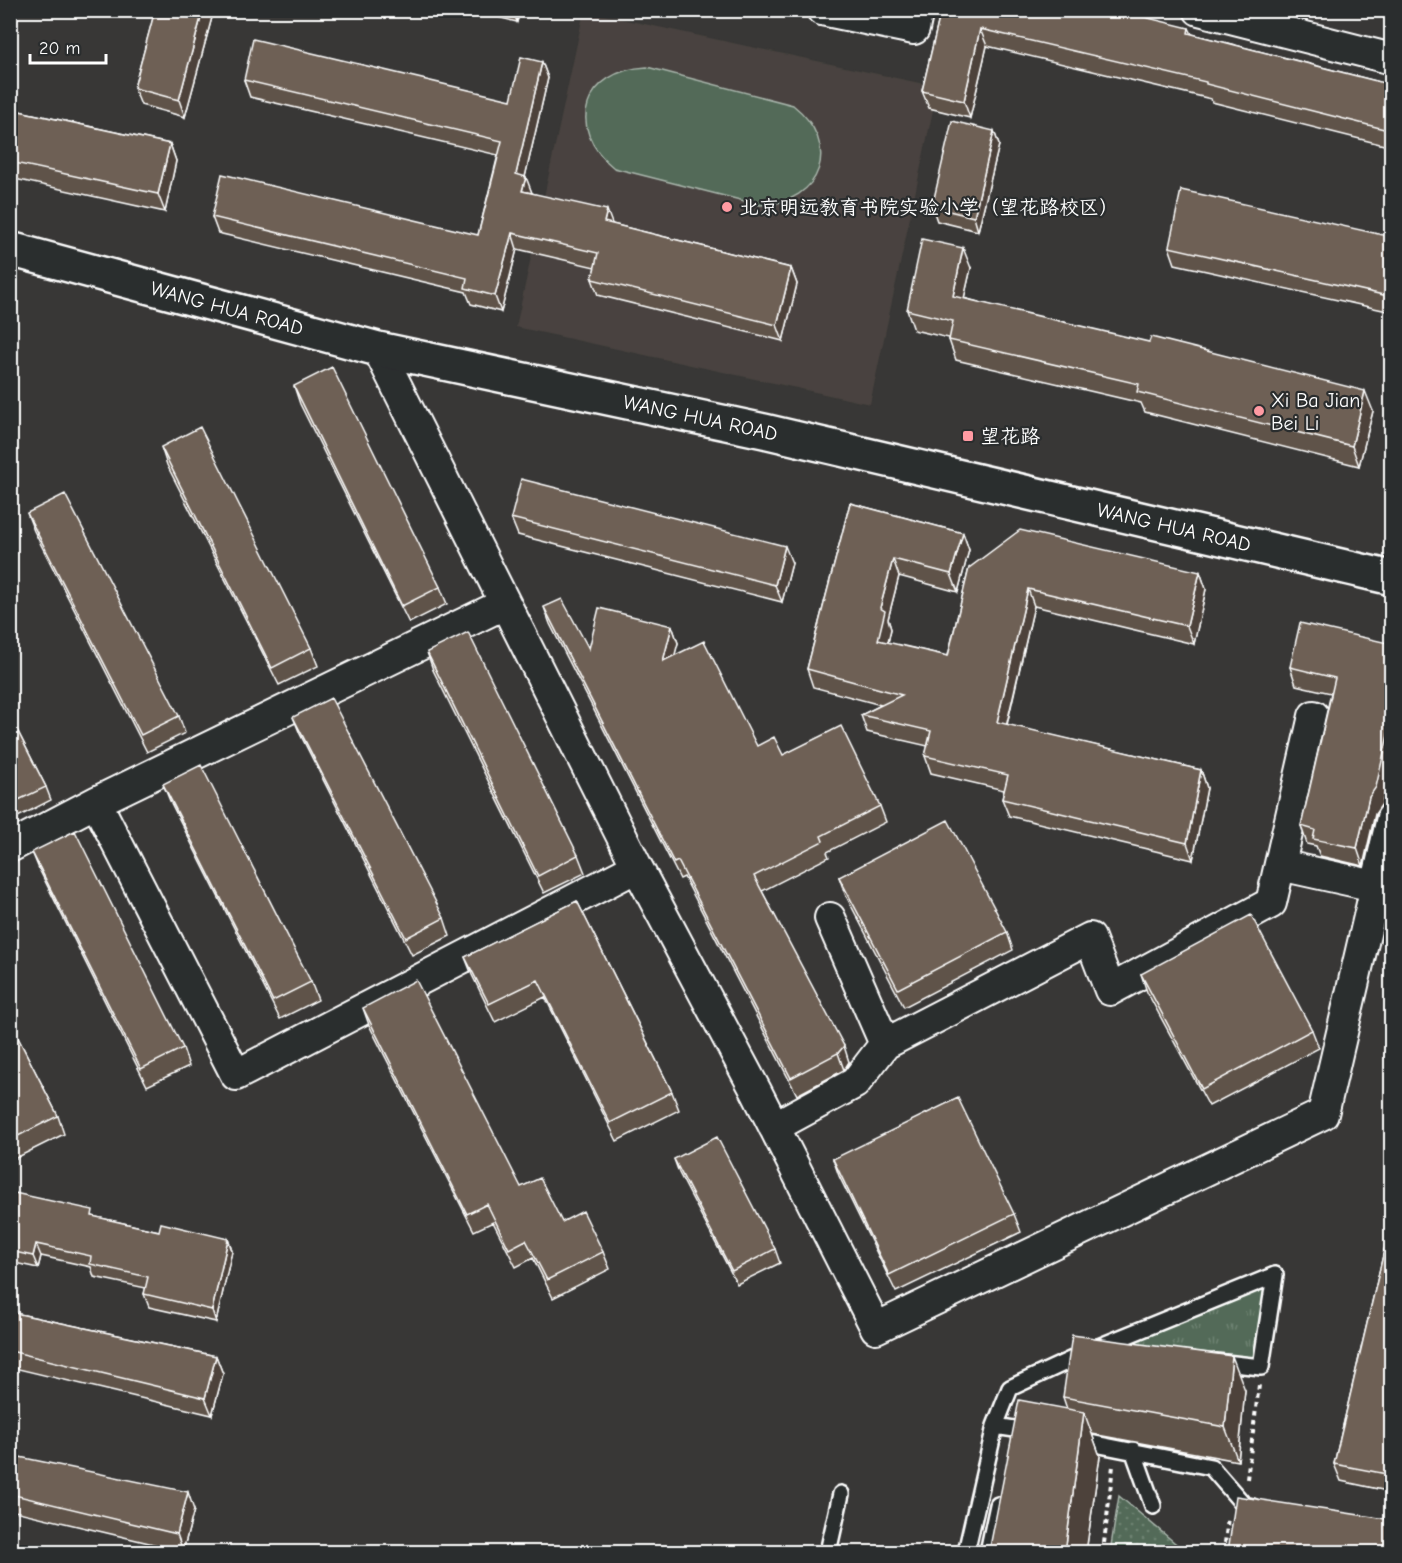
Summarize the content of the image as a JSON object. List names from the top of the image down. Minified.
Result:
{"streets":{"street":["WANG HUA ROAD"]},"places":{"other":["北京明远教育书院实验小学（望花路校区）","Xi Ba Jian Bei Li"],"transit":["望花路"]},"scale_bar":"20 m"}
